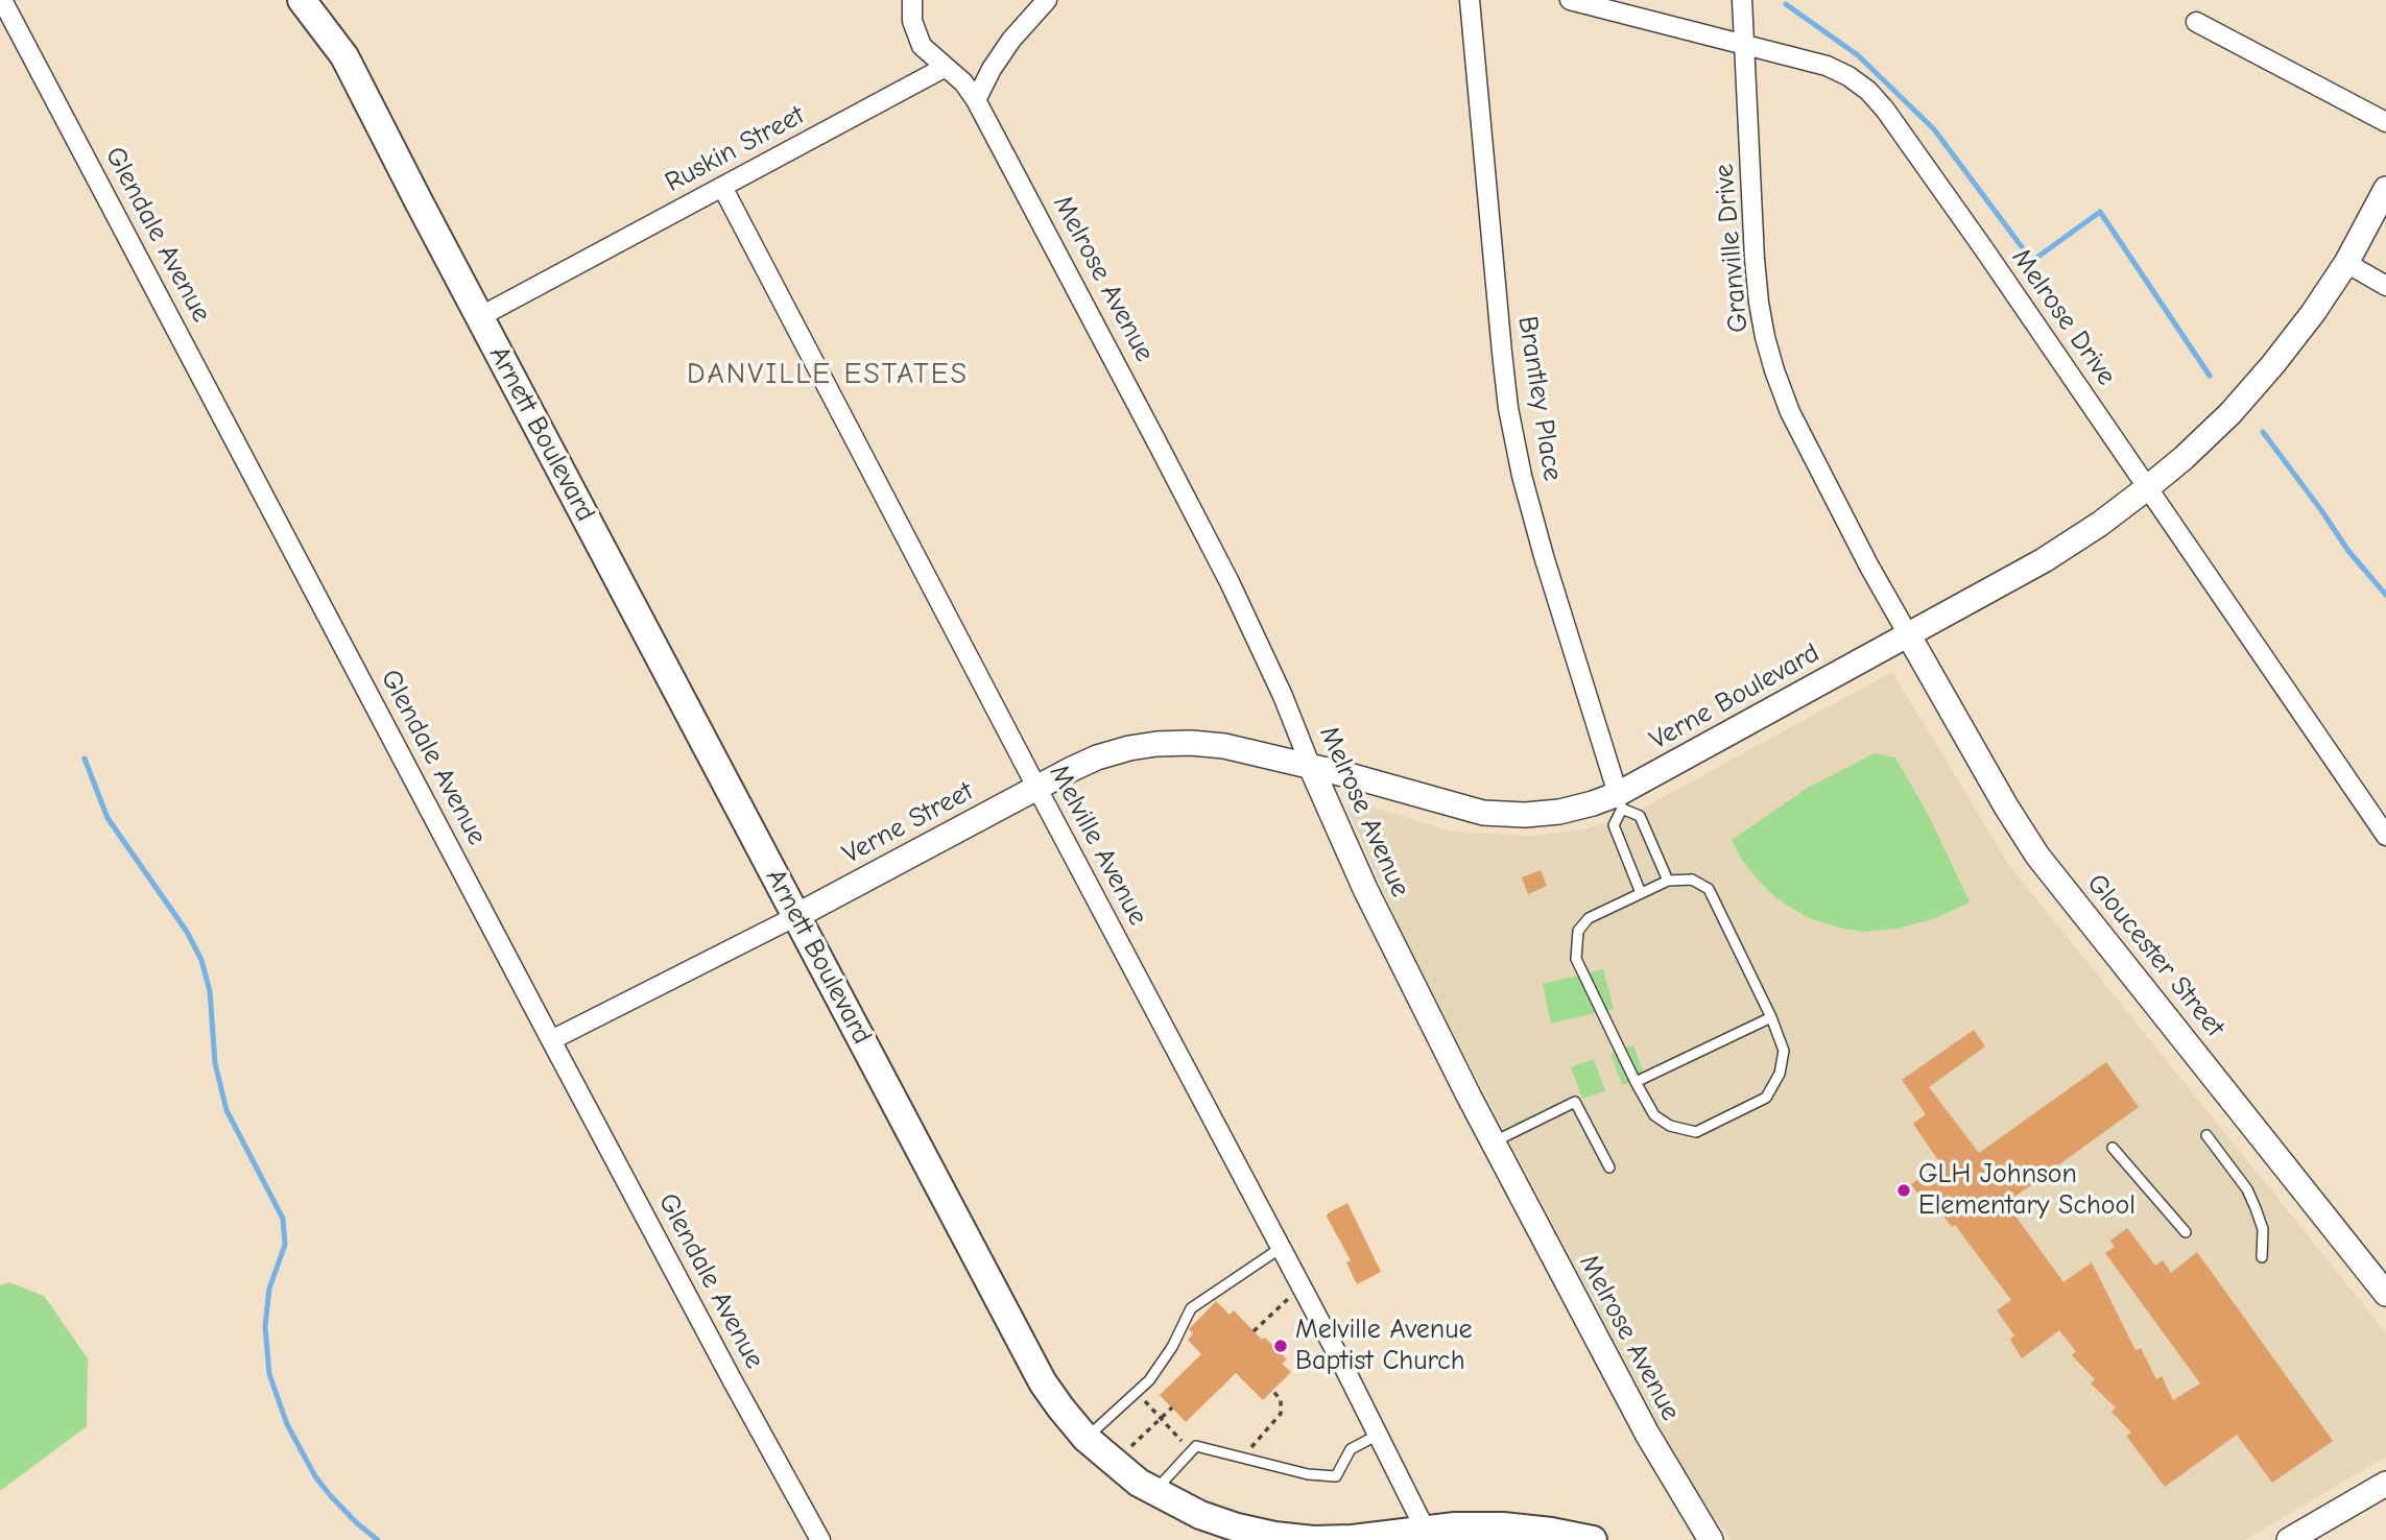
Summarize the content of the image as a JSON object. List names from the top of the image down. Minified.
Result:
{"streets":{"main road":["Arnett Boulevard"],"street":["Ruskin Street","Glendale Avenue","Granville Drive","Melrose Avenue","Melrose Drive","Brantley Place","Verne Boulevard","Verne Street","Melville Avenue","Gloucester Street"]},"crossings":[["Ruskin Street","Arnett Boulevard"],["Ruskin Street","Melville Avenue"],["Glendale Avenue","Verne Street"],["Granville Drive","Melrose Drive"],["Granville Drive","Verne Boulevard"],["Granville Drive","Gloucester Street"],["Melrose Avenue","Verne Boulevard"],["Melrose Avenue","Verne Street"],["Melrose Drive","Verne Boulevard"],["Brantley Place","Verne Boulevard"],["Arnett Boulevard","Verne Street"],["Arnett Boulevard","Melville Avenue"],["Verne Boulevard","Verne Street"],["Verne Boulevard","Gloucester Street"],["Verne Street","Melville Avenue"]],"districts":["DANVILLE ESTATES"],"places":["GLH Johnson Elementary School","Melville Avenue Baptist Church"]}
